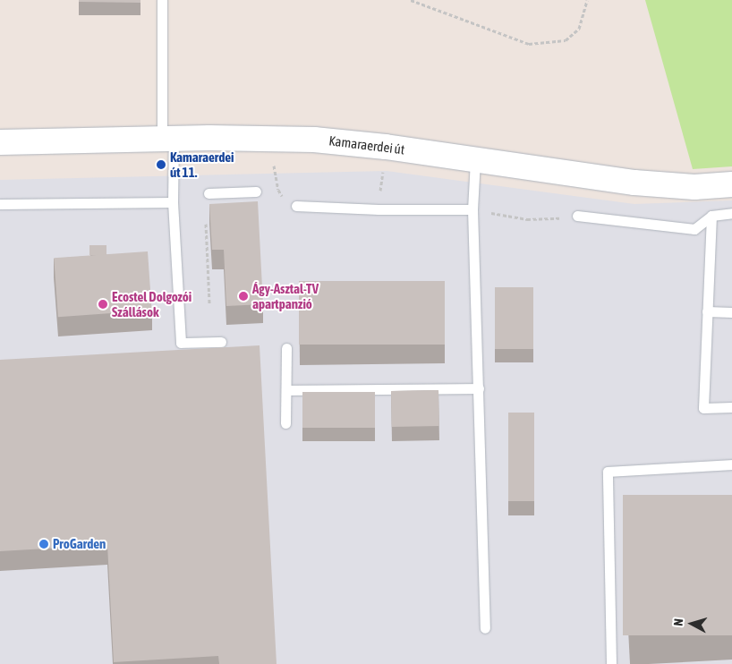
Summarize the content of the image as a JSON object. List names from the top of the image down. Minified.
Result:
{"streets":{"street":["Kamaraerdei út"]},"places":["Kamaraerdei út 11.","Ágy-Asztal-TV apartpanzió","Ecostel Dolgozói Szállások","ProGarden"],"north":"left"}
